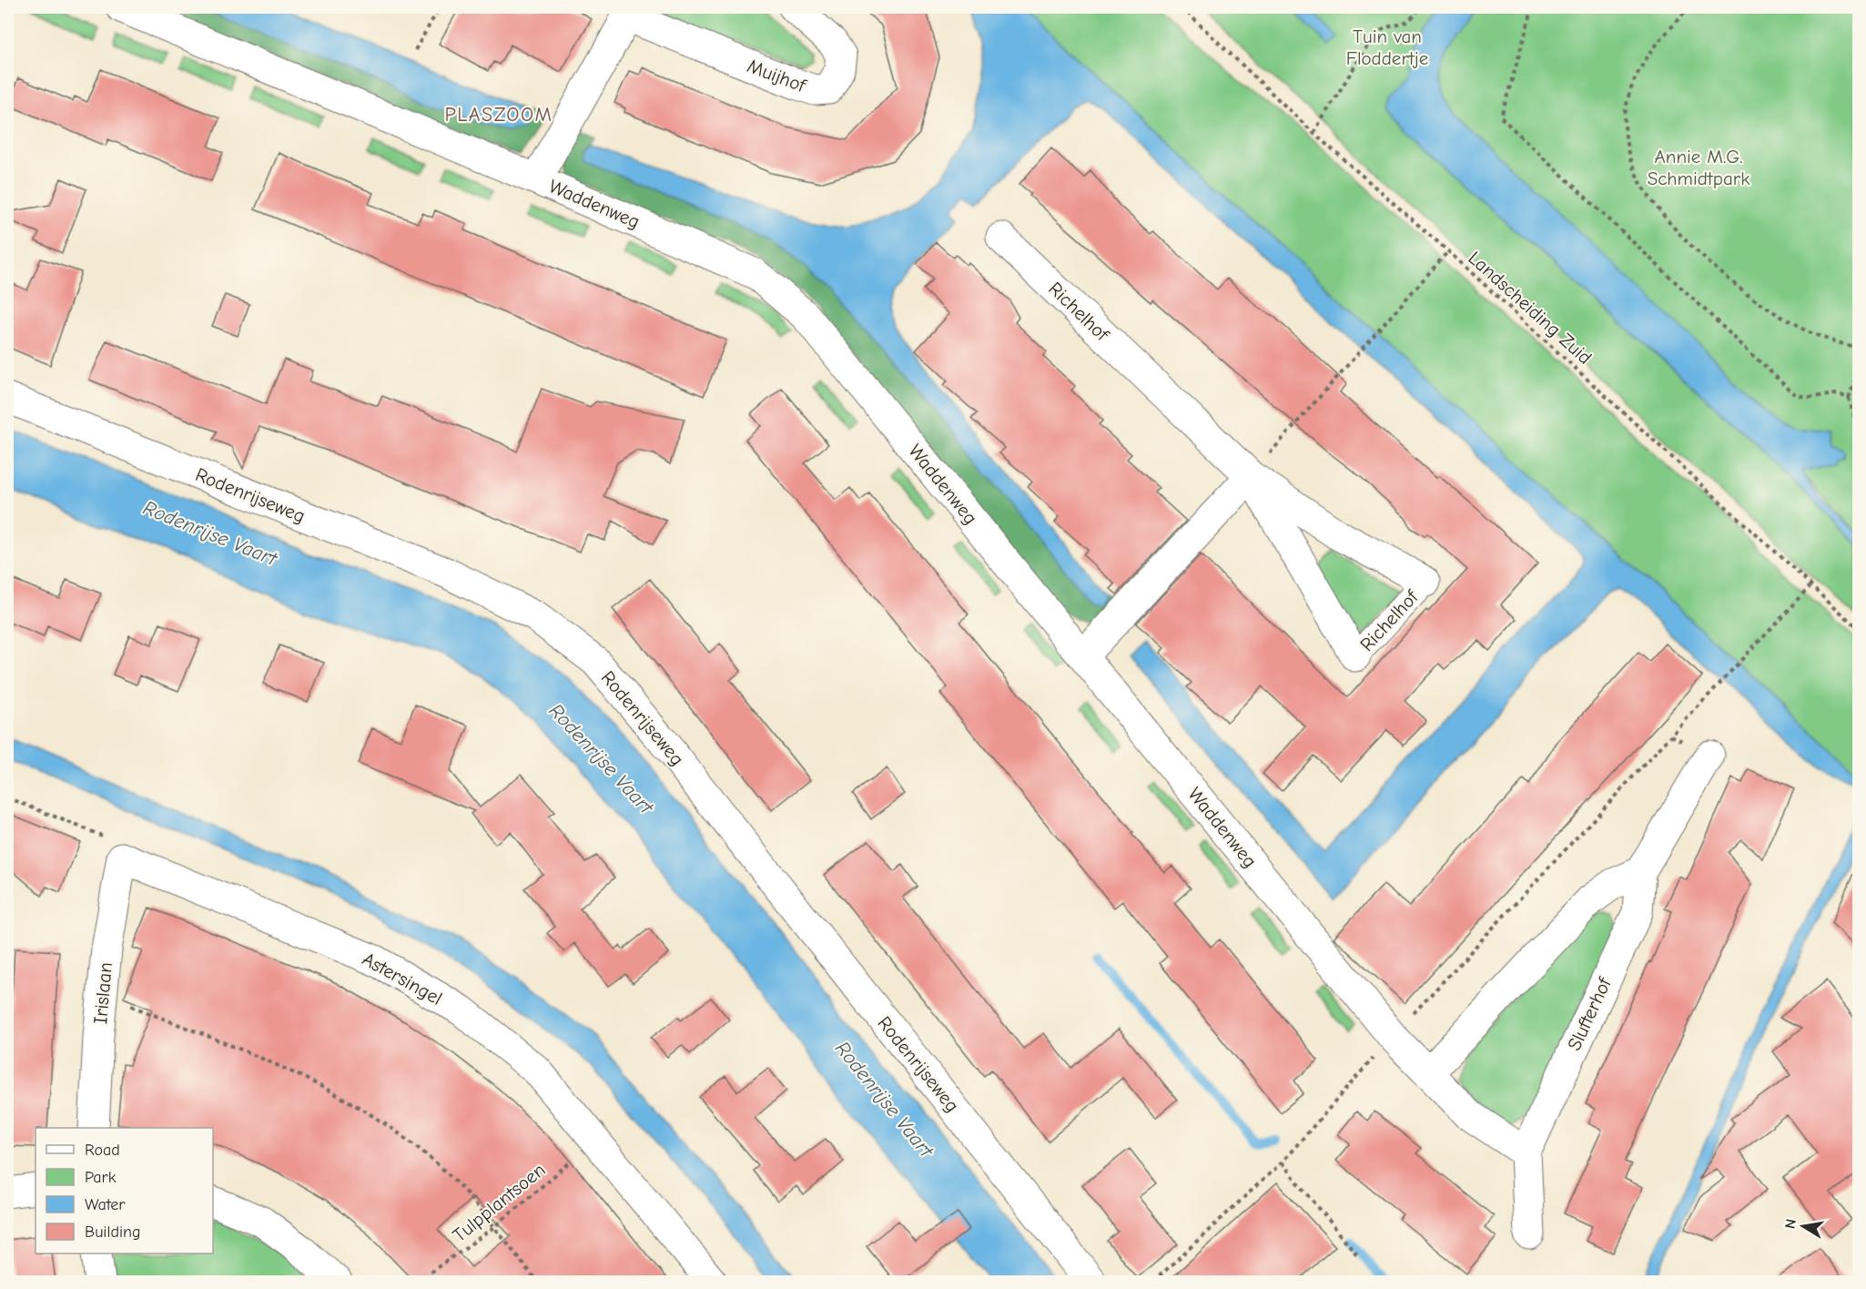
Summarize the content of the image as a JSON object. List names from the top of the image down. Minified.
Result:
{"streets":{"street":["Muijhof","Waddenweg","Richelhof","Rodenrijseweg","Astersingel","Irislaan","Slufterhof"],"path":["Landscheiding Zuid","Tulpplantsoen"]},"crossings":[["Muijhof","Waddenweg"],["Waddenweg","Slufterhof"],["Astersingel","Irislaan"],["Astersingel","Tulpplantsoen"]],"districts":["PLASZOOM"],"water":["Rodenrijse Vaart"],"parks":["Tuin van Floddertje","Annie M.G. Schmidtpark"],"legend":["Road","Park","Water","Building"],"north":"left"}
